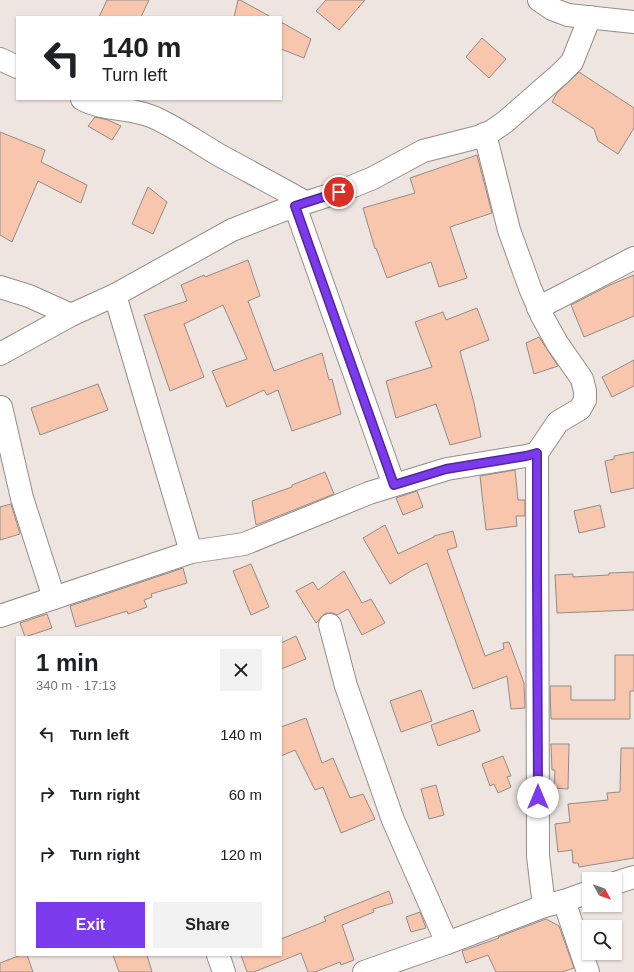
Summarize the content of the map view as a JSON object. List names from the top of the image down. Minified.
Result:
{"north":"bottom right","page":{"turn":["140 m","Turn left"],"heading":["1 min","340 m · 17:13"],"list":[{"name":"Turn left","value":"140 m"},{"name":"Turn right","value":"60 m"},{"name":"Turn right","value":"120 m"}],"buttons":["Exit","Share"]}}
